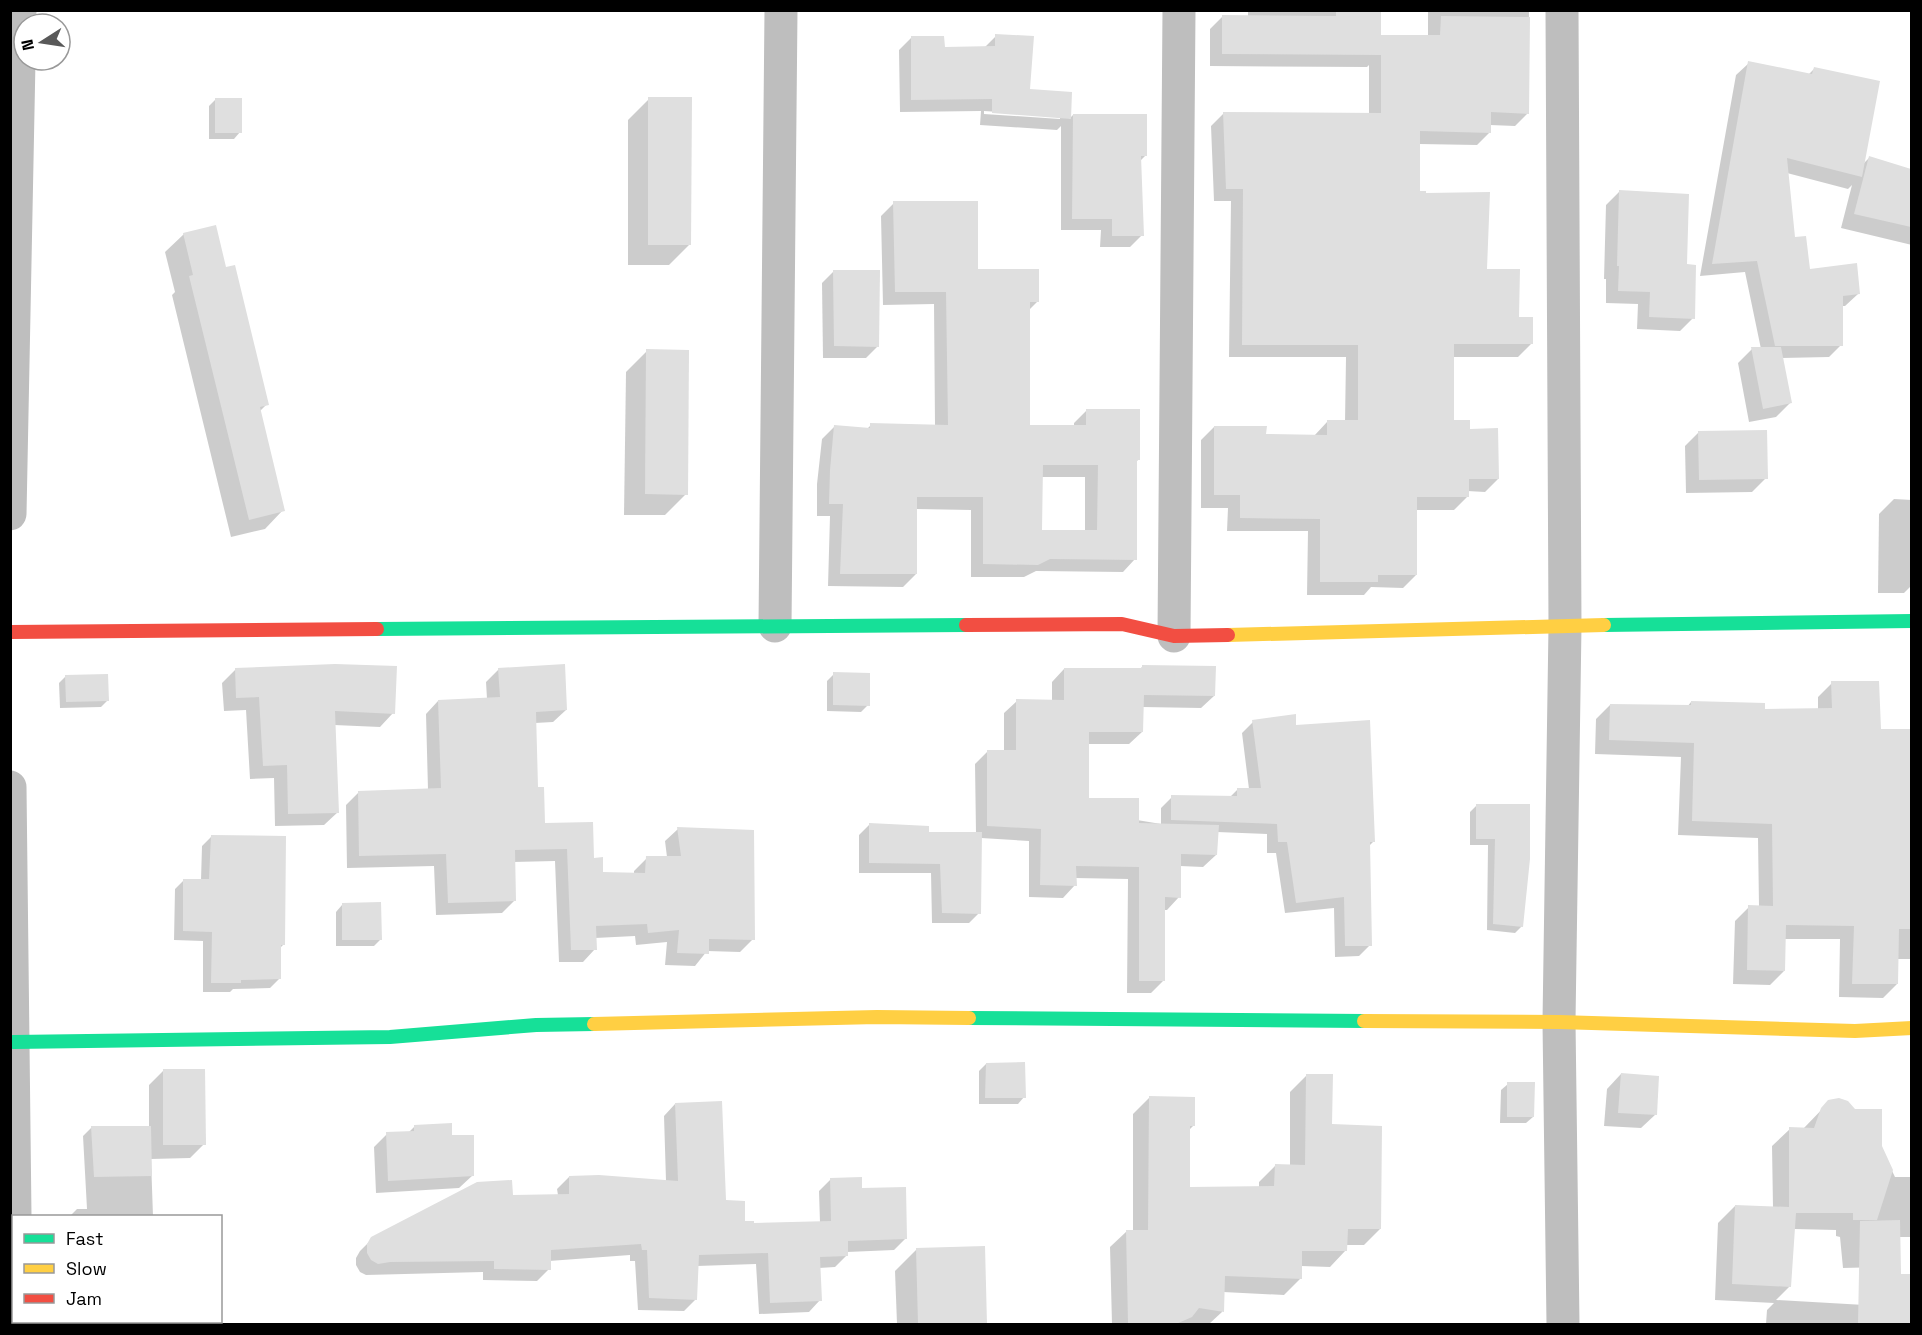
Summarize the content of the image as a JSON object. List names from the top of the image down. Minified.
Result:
{"legend":["Fast","Slow","Jam"],"north":"left"}
